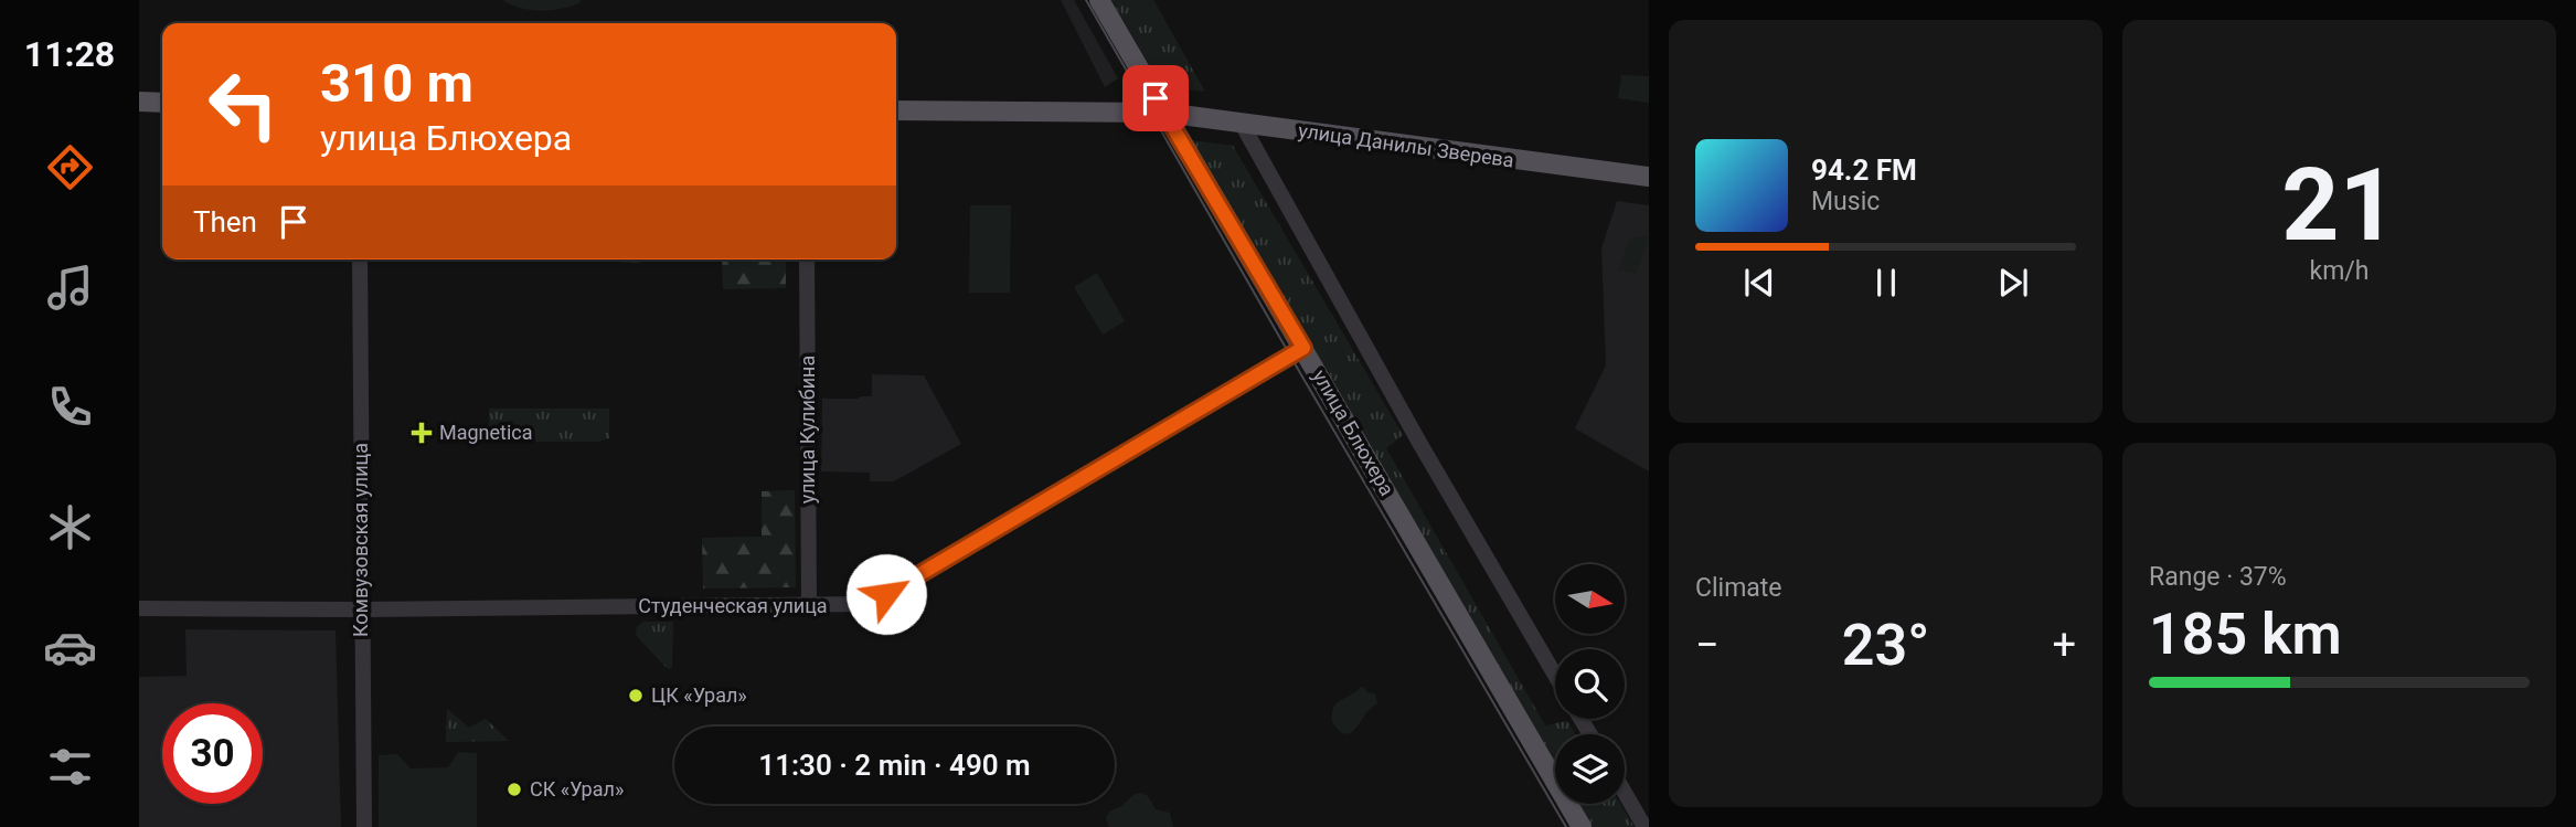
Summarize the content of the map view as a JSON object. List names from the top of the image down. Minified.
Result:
{"streets":{"main road":["улица Данилы Зверева","улица Блюхера"],"street":["улица Кулибина","Комвузовская улица","Студенческая улица"]},"crossings":[["улица Данилы Зверева","улица Блюхера"],["улица Кулибина","Студенческая улица"],["улица Блюхера","Студенческая улица"],["Комвузовская улица","Студенческая улица"]],"places":{"health":["Magnetica"],"other":["ЦК «Урал»","СК «Урал»"]},"north":"right","page":{"tabs":"11:28","tile":[["21","km/h"],"Climate",["Range · 37%","185 km"]],"turn":["310 m","улица Блюхера"],"song":["94.2 FM","Music"],"then":"Then","heat":["−","23°","+"],"limit":"30","trip":"11:30 · 2 min · 490 m"}}
